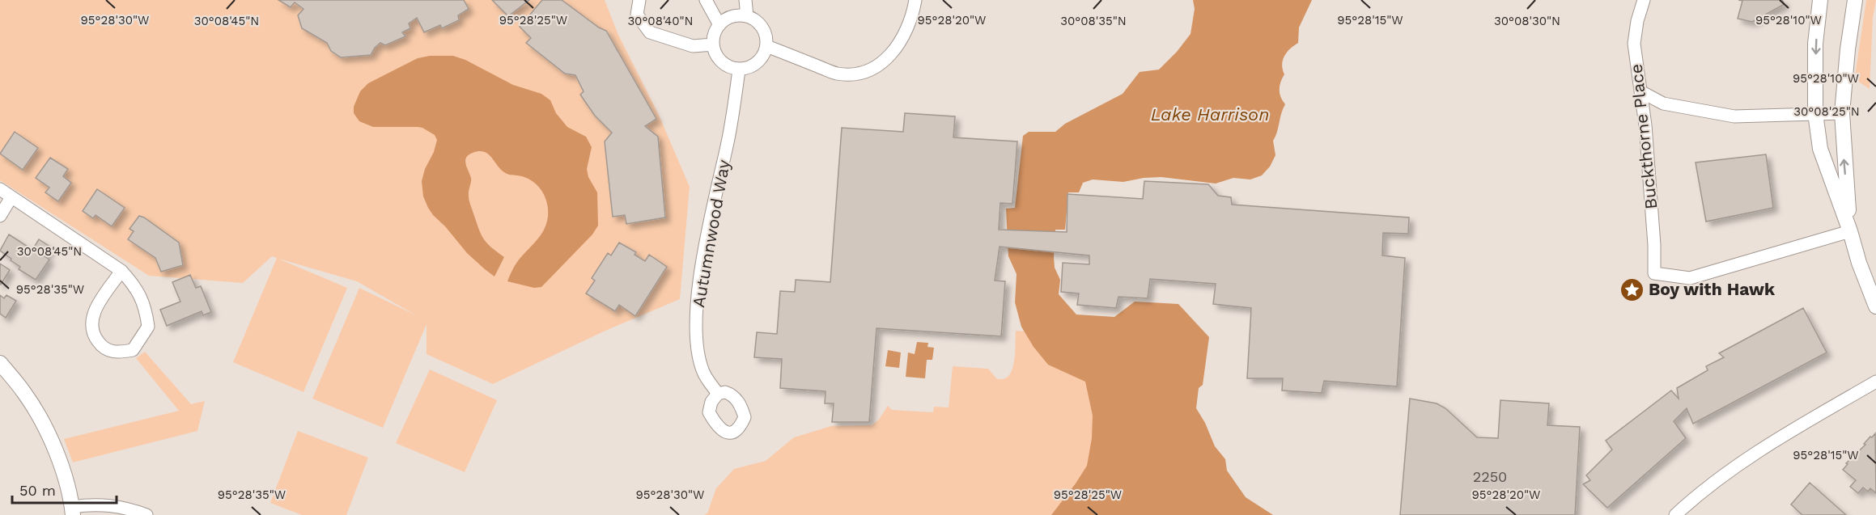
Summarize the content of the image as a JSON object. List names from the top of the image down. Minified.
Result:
{"streets":{"street":["Buckthorne Place","Autumnwood Way"]},"water":["Lake Harrison"],"places":{"place":["Boy with Hawk"]},"house_numbers":["2250"],"scale_bar":"50 m","coordinates":["95°28'30\"W","95°28'25\"W","95°28'20\"W","95°28'15\"W","95°28'10\"W","30°08'40\"N","30°08'35\"N","30°08'30\"N","30°08'45\"N","30°08'25\"N","95°28'35\"W"]}
